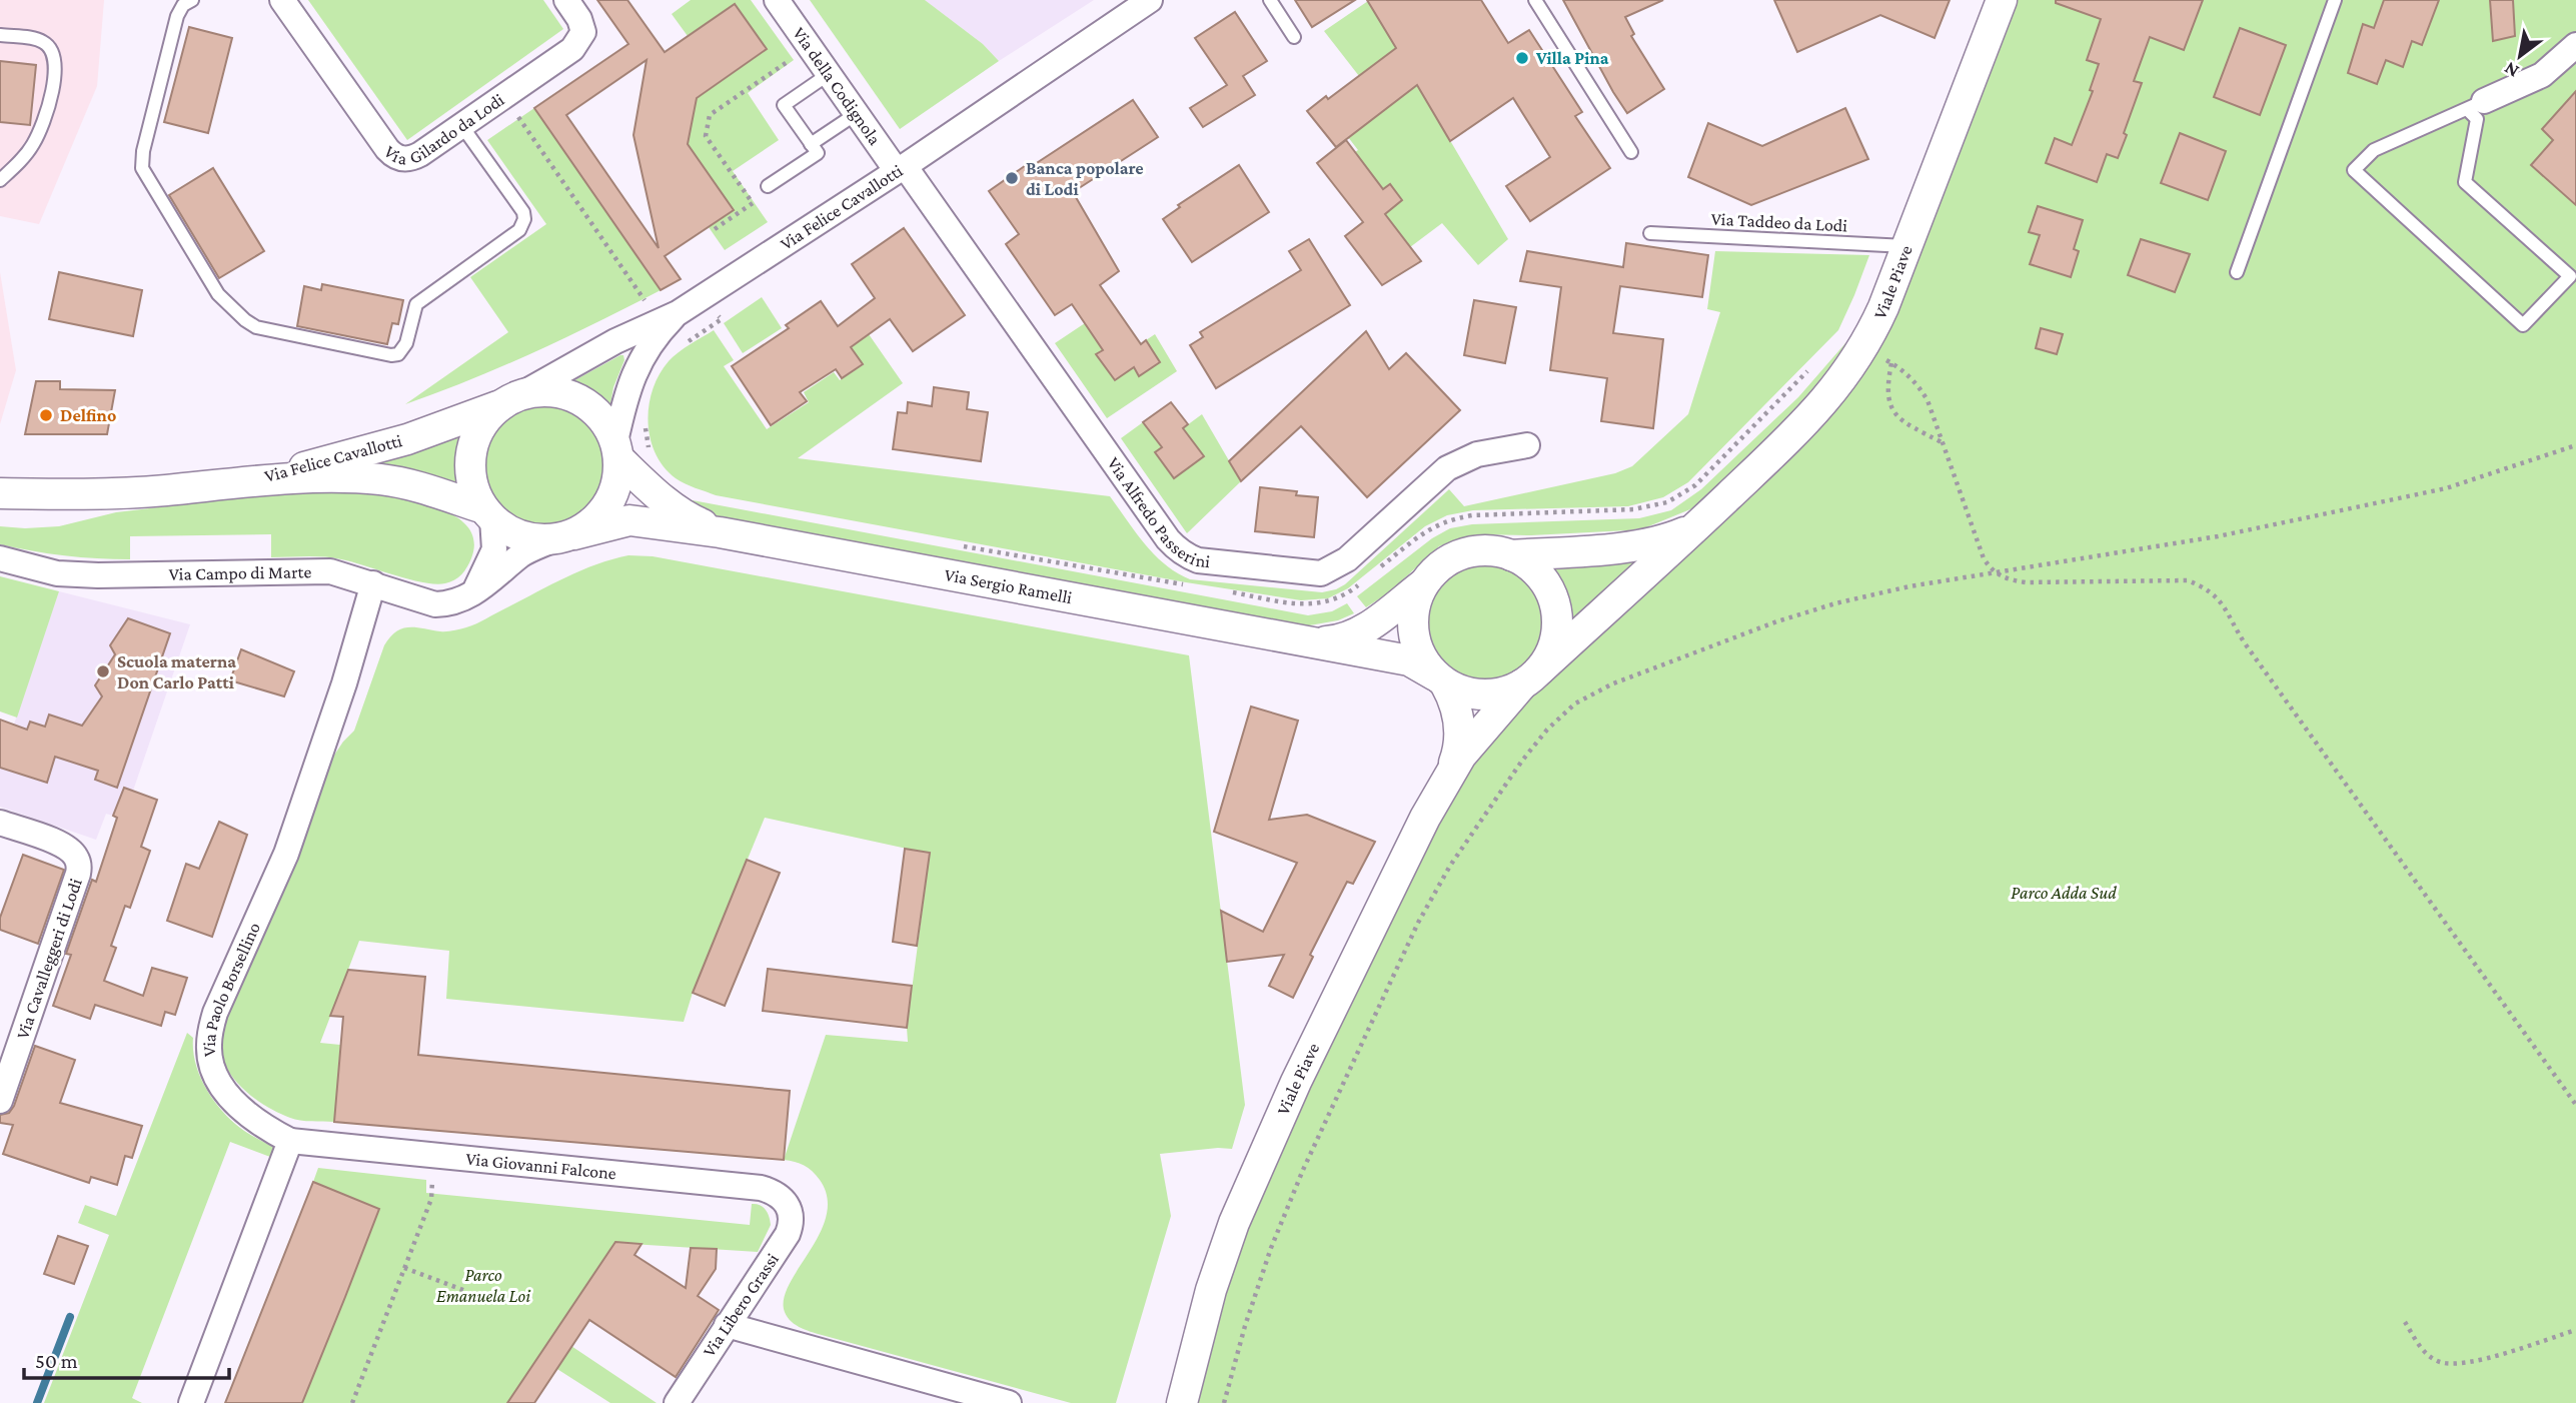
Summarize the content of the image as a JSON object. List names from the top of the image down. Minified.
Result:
{"streets":{"street":["Via della Codignola","Via Gilardo da Lodi","Via Felice Cavallotti","Viale Piave","Via Alfredo Passerini","Via Campo di Marte","Via Sergio Ramelli","Via Cavalleggeri di Lodi","Via Paolo Borsellino","Via Giovanni Falcone","Via Libero Grassi"],"lane":["Via Taddeo da Lodi"]},"crossings":[["Via della Codignola","Via Felice Cavallotti"],["Via della Codignola","Via Alfredo Passerini"],["Via Felice Cavallotti","Via Alfredo Passerini"],["Via Felice Cavallotti","Via Campo di Marte"],["Via Felice Cavallotti","Via Sergio Ramelli"],["Via Taddeo da Lodi","Viale Piave"],["Viale Piave","Via Sergio Ramelli"],["Via Campo di Marte","Via Sergio Ramelli"],["Via Campo di Marte","Via Paolo Borsellino"],["Via Paolo Borsellino","Via Giovanni Falcone"],["Via Giovanni Falcone","Via Libero Grassi"]],"parks":["Parco Adda Sud","Parco Emanuela Loi"],"places":["Villa Pina","Banca popolare di Lodi","Delfino","Scuola materna Don Carlo Patti"],"scale_bar":"50 m","north":"bottom left"}
